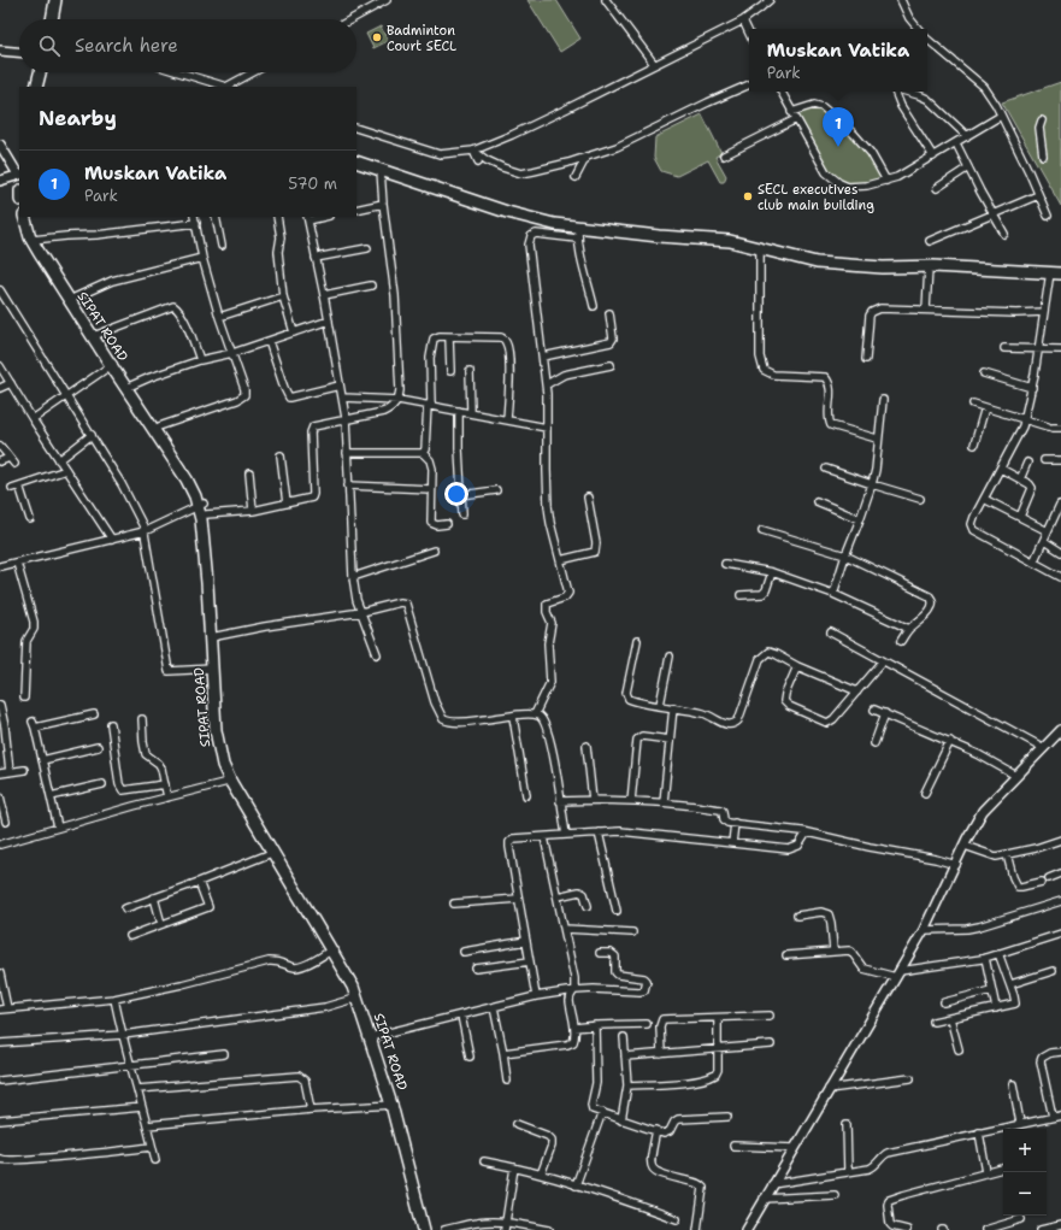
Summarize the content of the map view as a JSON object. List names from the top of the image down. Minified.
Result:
{"streets":{"main road":["SIPAT ROAD"]},"places":["Badminton Court SECL","SECL executives club main building"],"page":{"search":"Search here","popup":["Muskan Vatika","Park"],"heading":"Nearby","pins":"1","list":[{"mark":"1","name":"Muskan Vatika","note":"Park","value":"570 m"}],"map_buttons":["+","−"]}}
